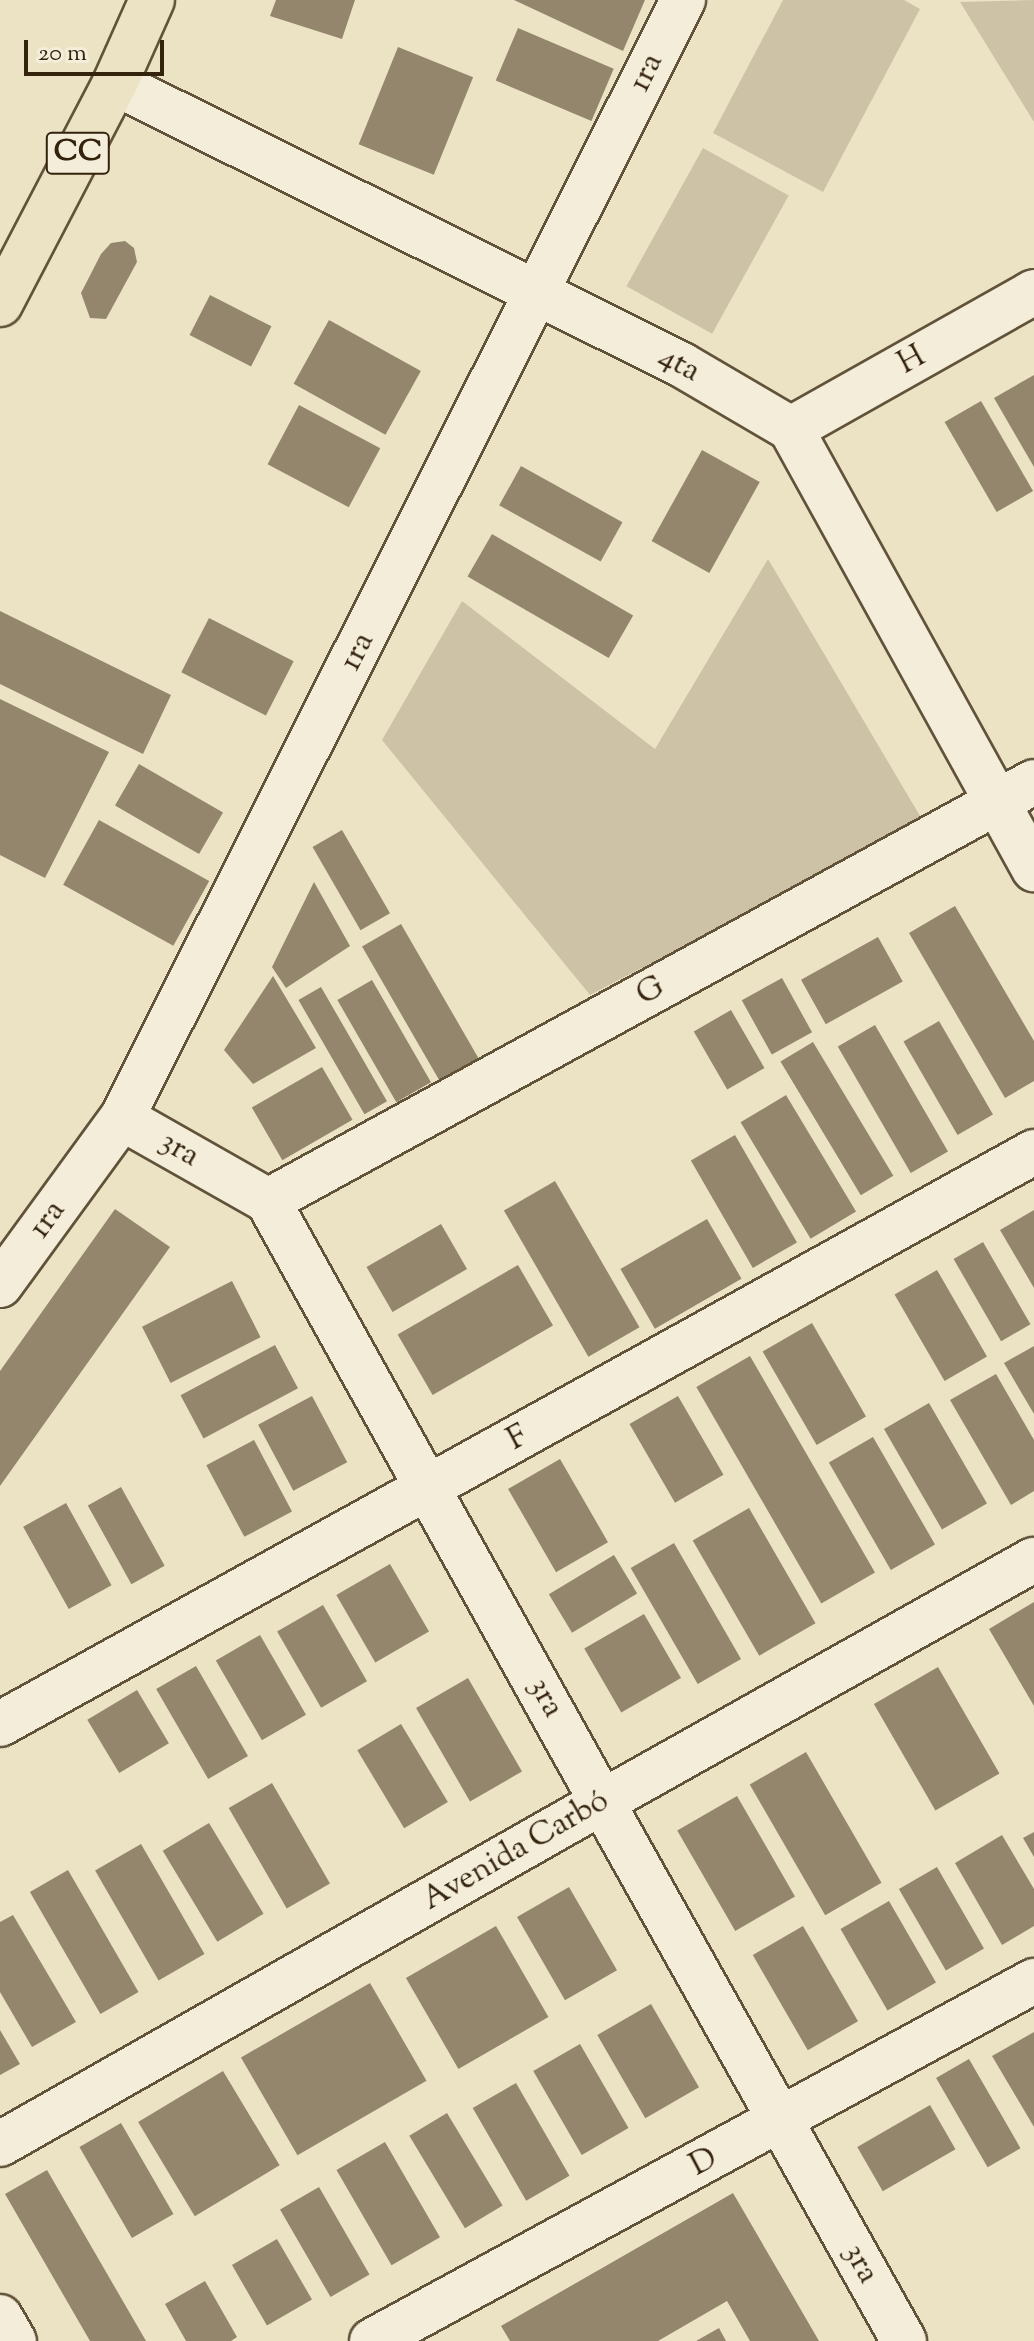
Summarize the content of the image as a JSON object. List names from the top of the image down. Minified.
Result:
{"streets":{"main road":["CC"],"street":["1ra","H","4ta","G","3ra","F","Avenida Carbó","D"]},"crossings":[["1ra","4ta"],["1ra","3ra"],["CC","4ta"],["H","4ta"],["G","3ra"],["3ra","F"],["3ra","Avenida Carbó"],["3ra","D"]],"scale_bar":"20 m"}
